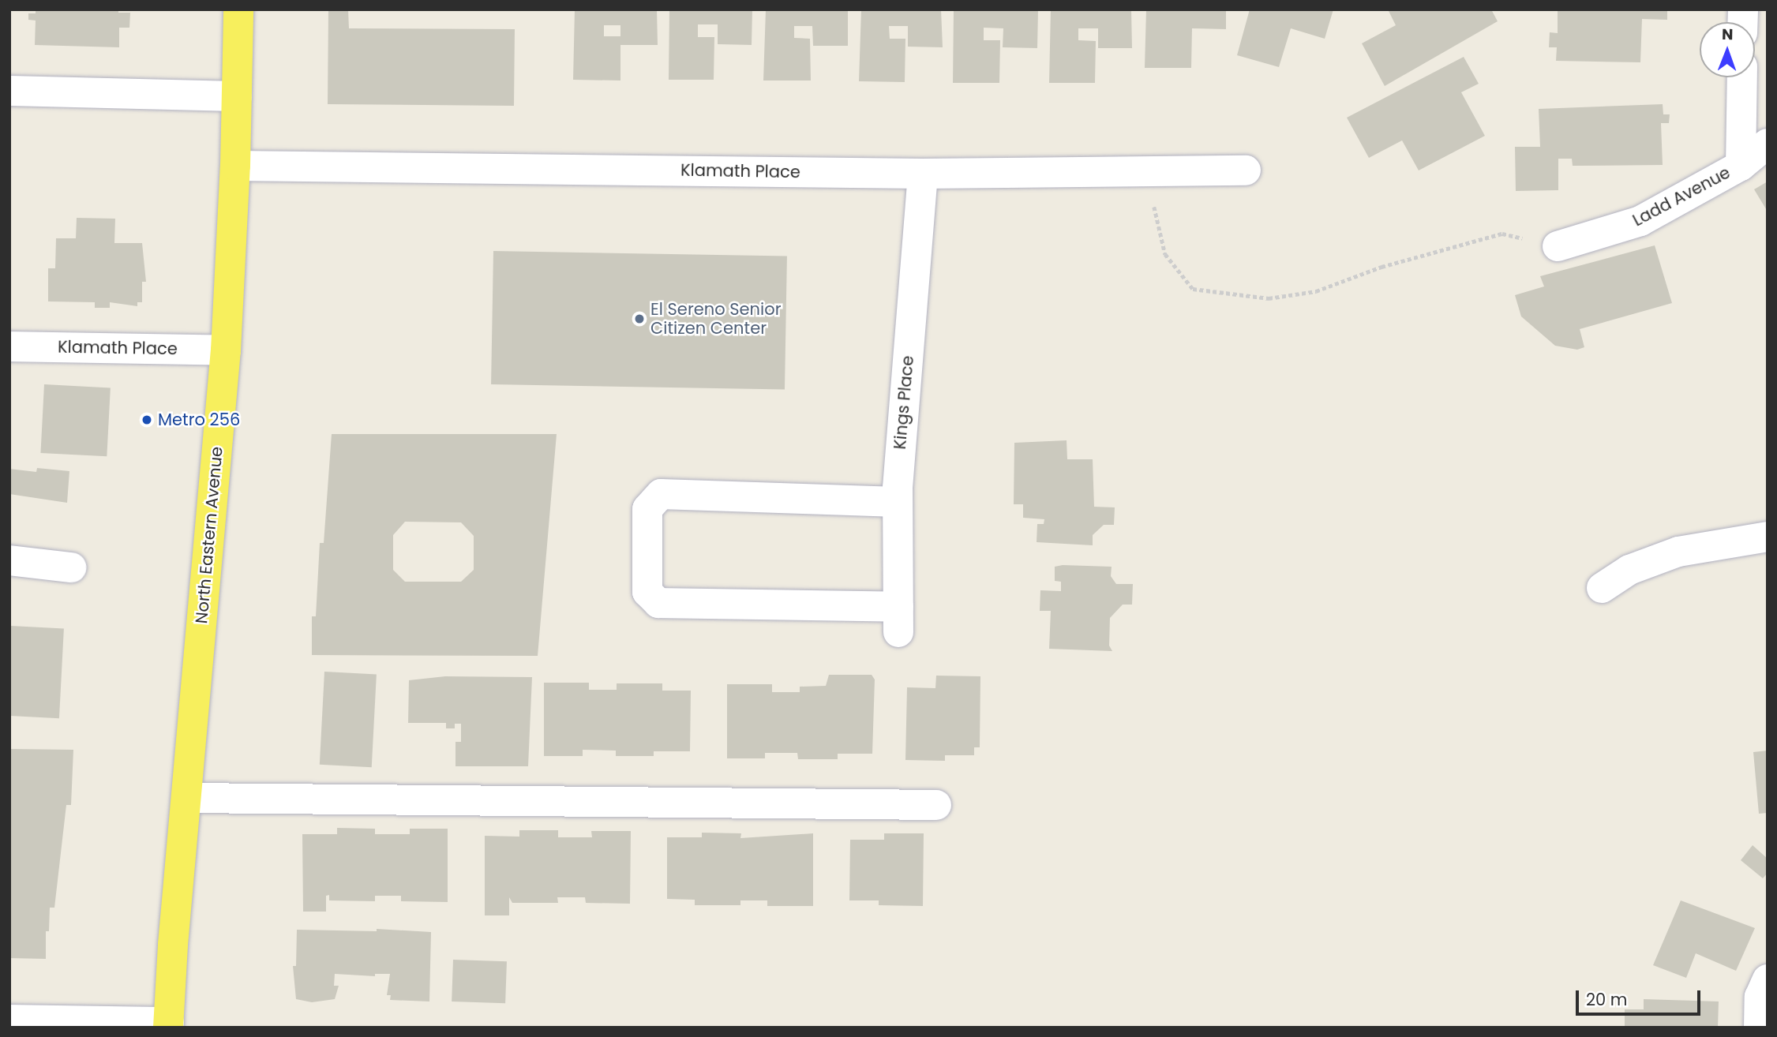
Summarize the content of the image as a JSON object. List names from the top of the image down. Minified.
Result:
{"streets":{"main road":["North Eastern Avenue"],"street":["Klamath Place","Ladd Avenue","Kings Place"]},"crossings":[["Klamath Place","Kings Place"],["Klamath Place","North Eastern Avenue"]],"places":["El Sereno Senior Citizen Center","Metro 256"],"scale_bar":"20 m","north":"top"}
